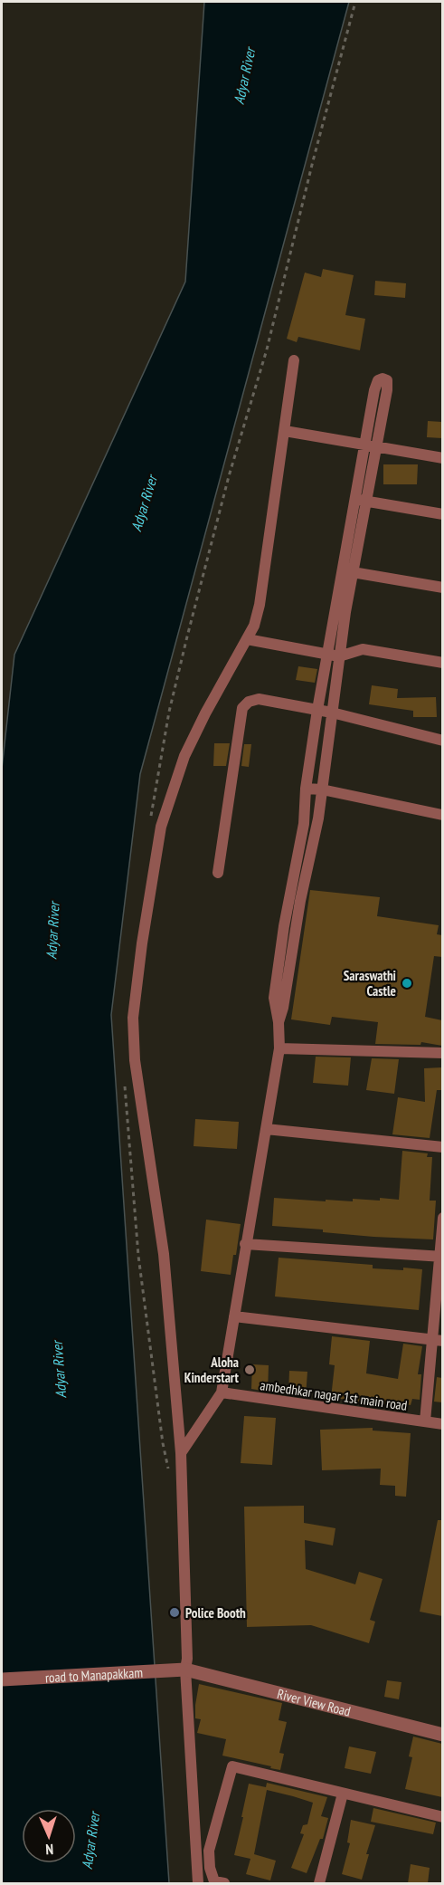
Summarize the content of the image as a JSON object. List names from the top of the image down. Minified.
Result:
{"streets":{"street":["ambedhkar nagar 1st main road","road to Manapakkam","River View Road"]},"crossings":[["road to Manapakkam","River View Road"]],"water":["Adyar River"],"places":["Saraswathi Castle","Aloha Kinderstart","Police Booth"],"north":"bottom"}
